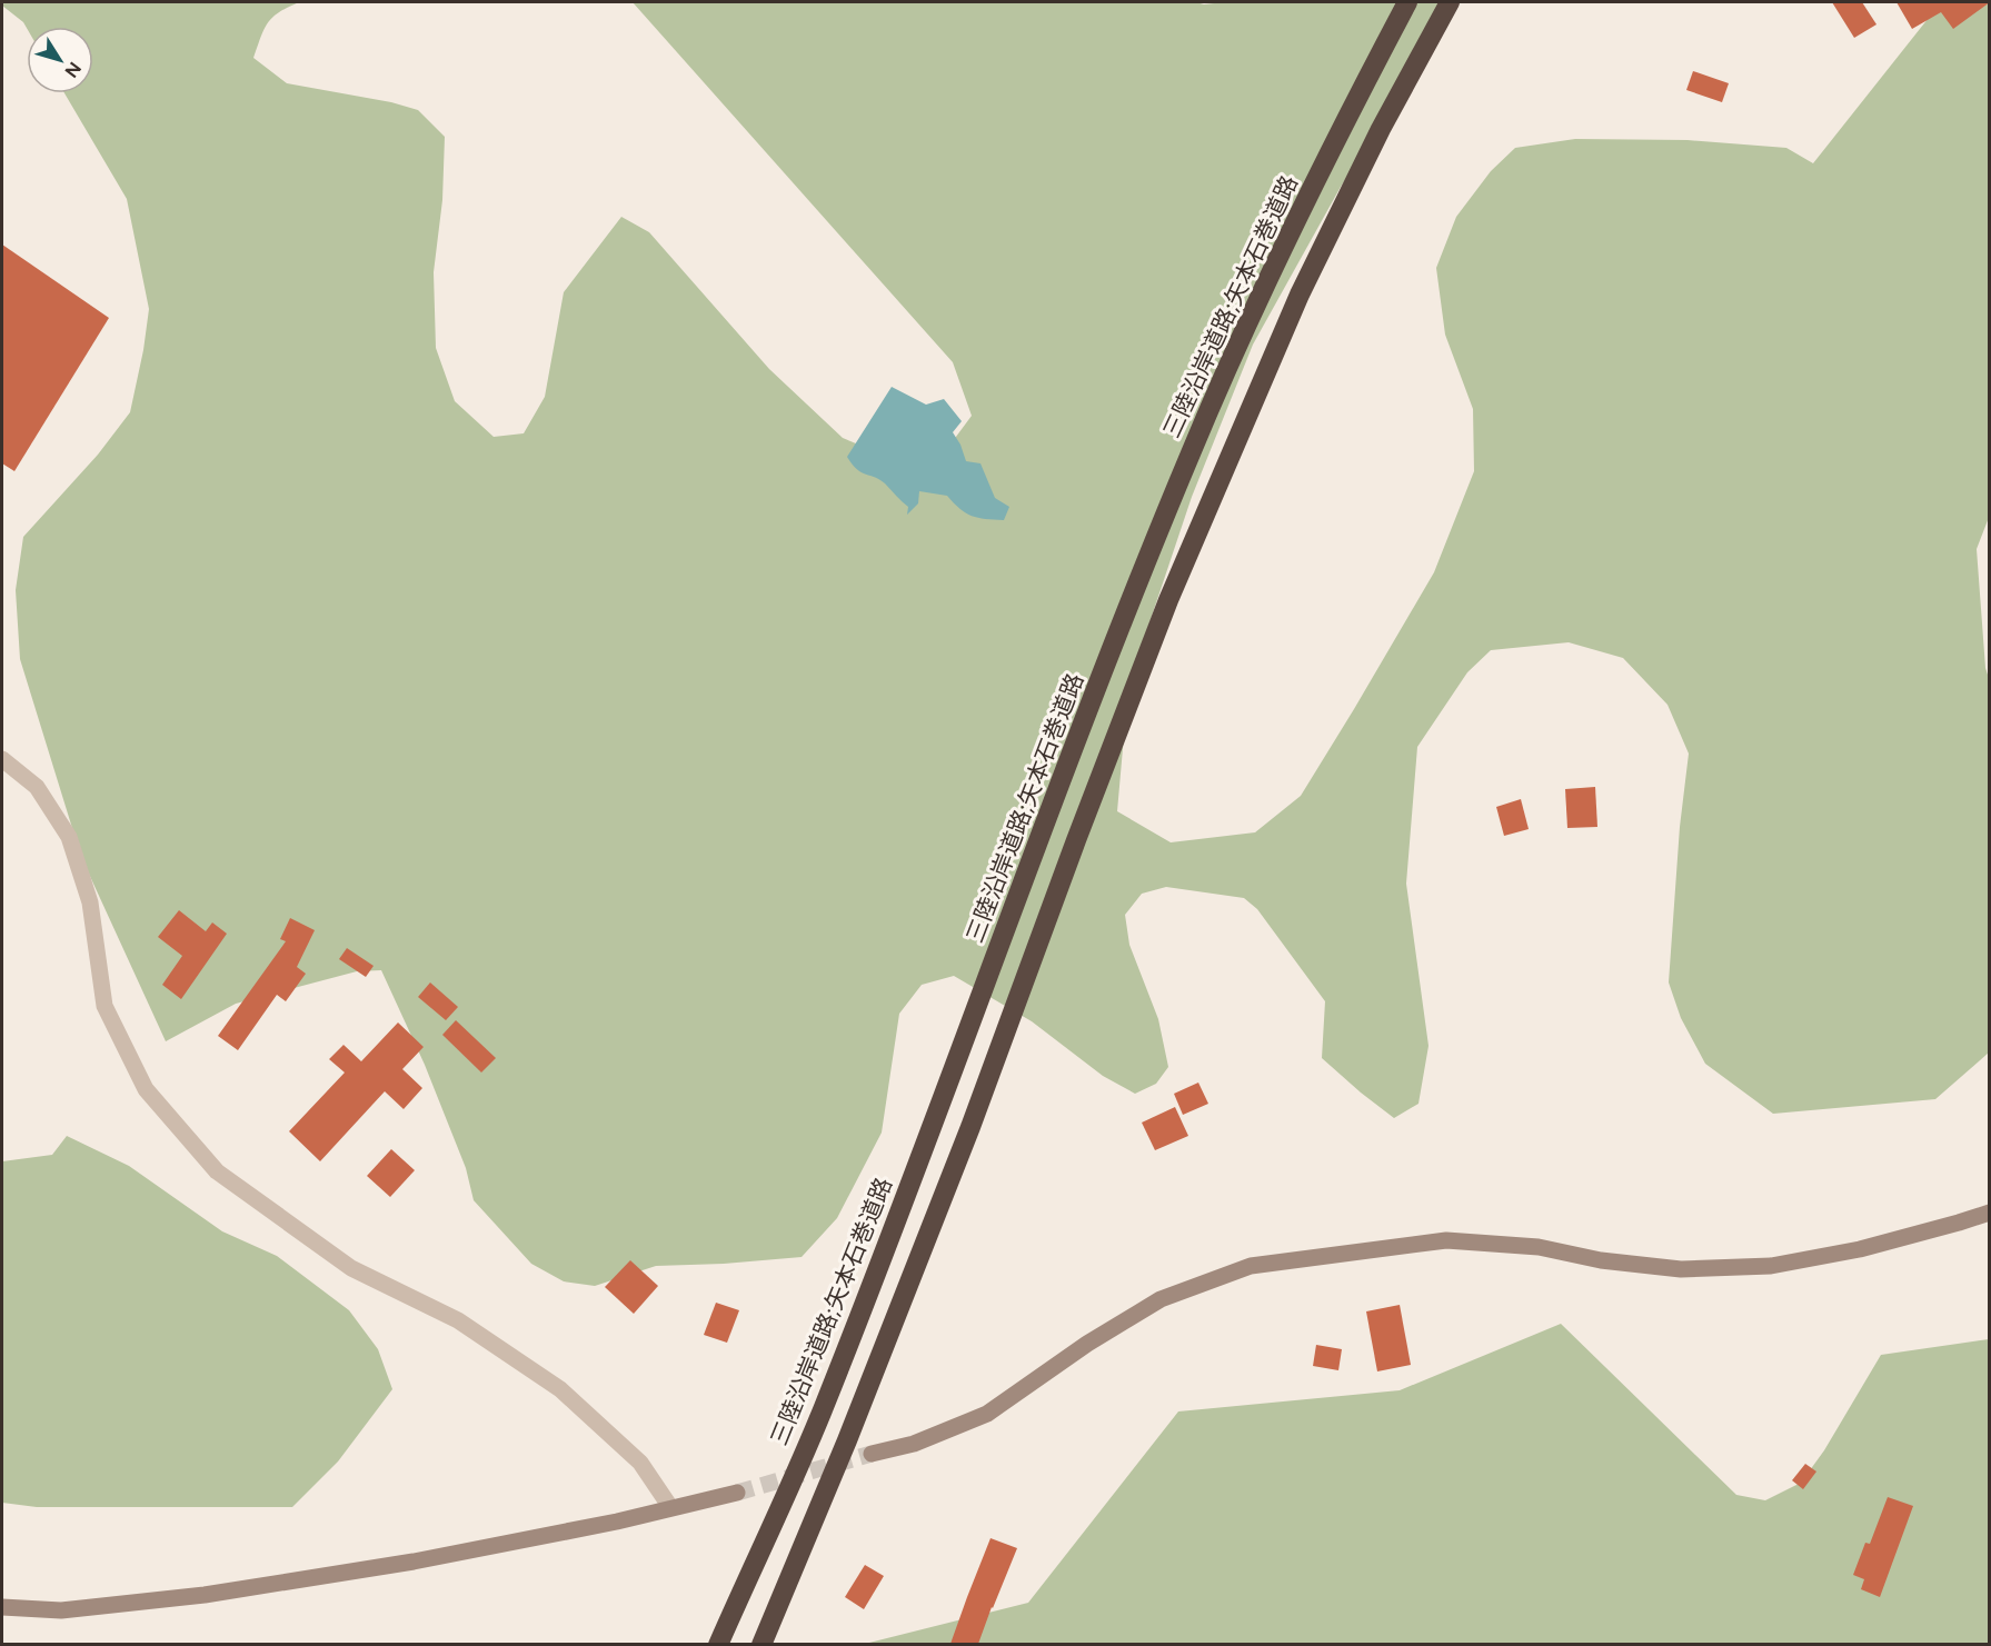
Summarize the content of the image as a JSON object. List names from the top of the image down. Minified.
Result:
{"streets":{"highway":["三陸沿岸道路;矢本石巻道路"]},"north":"bottom right"}
